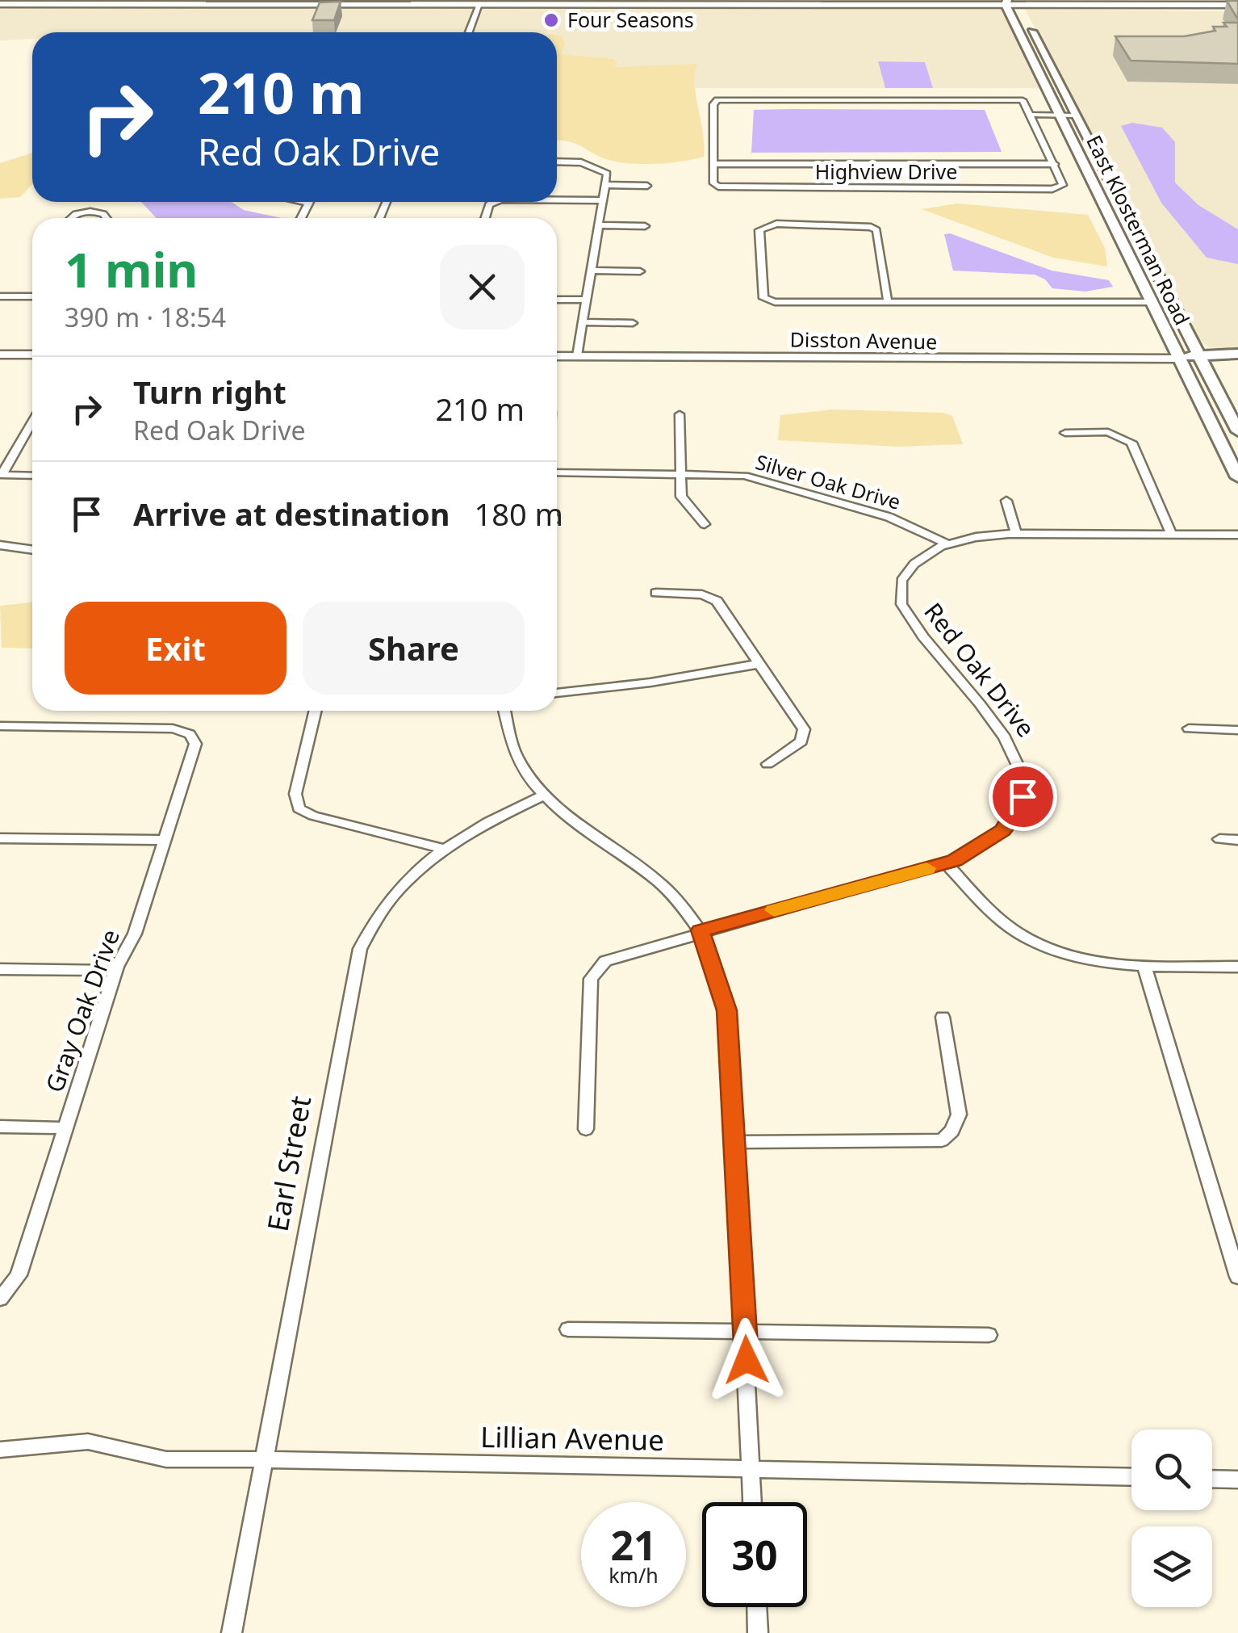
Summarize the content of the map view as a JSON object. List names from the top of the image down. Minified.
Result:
{"streets":{"main road":["East Klosterman Road"],"street":["Highview Drive","Disston Avenue","Silver Oak Drive","Red Oak Drive","Gray Oak Drive","Earl Street","Lillian Avenue"]},"crossings":[["East Klosterman Road","Disston Avenue"],["Silver Oak Drive","Red Oak Drive"],["Earl Street","Lillian Avenue"]],"places":["Four Seasons"],"page":{"turn":["210 m","Red Oak Drive"],"heading":["1 min","390 m · 18:54"],"list":[{"name":"Turn right","note":"Red Oak Drive","value":"210 m"},{"name":"Arrive at destination","value":"180 m"}],"buttons":["Exit","Share"],"speed":"21 km/h","limit":"30"}}
